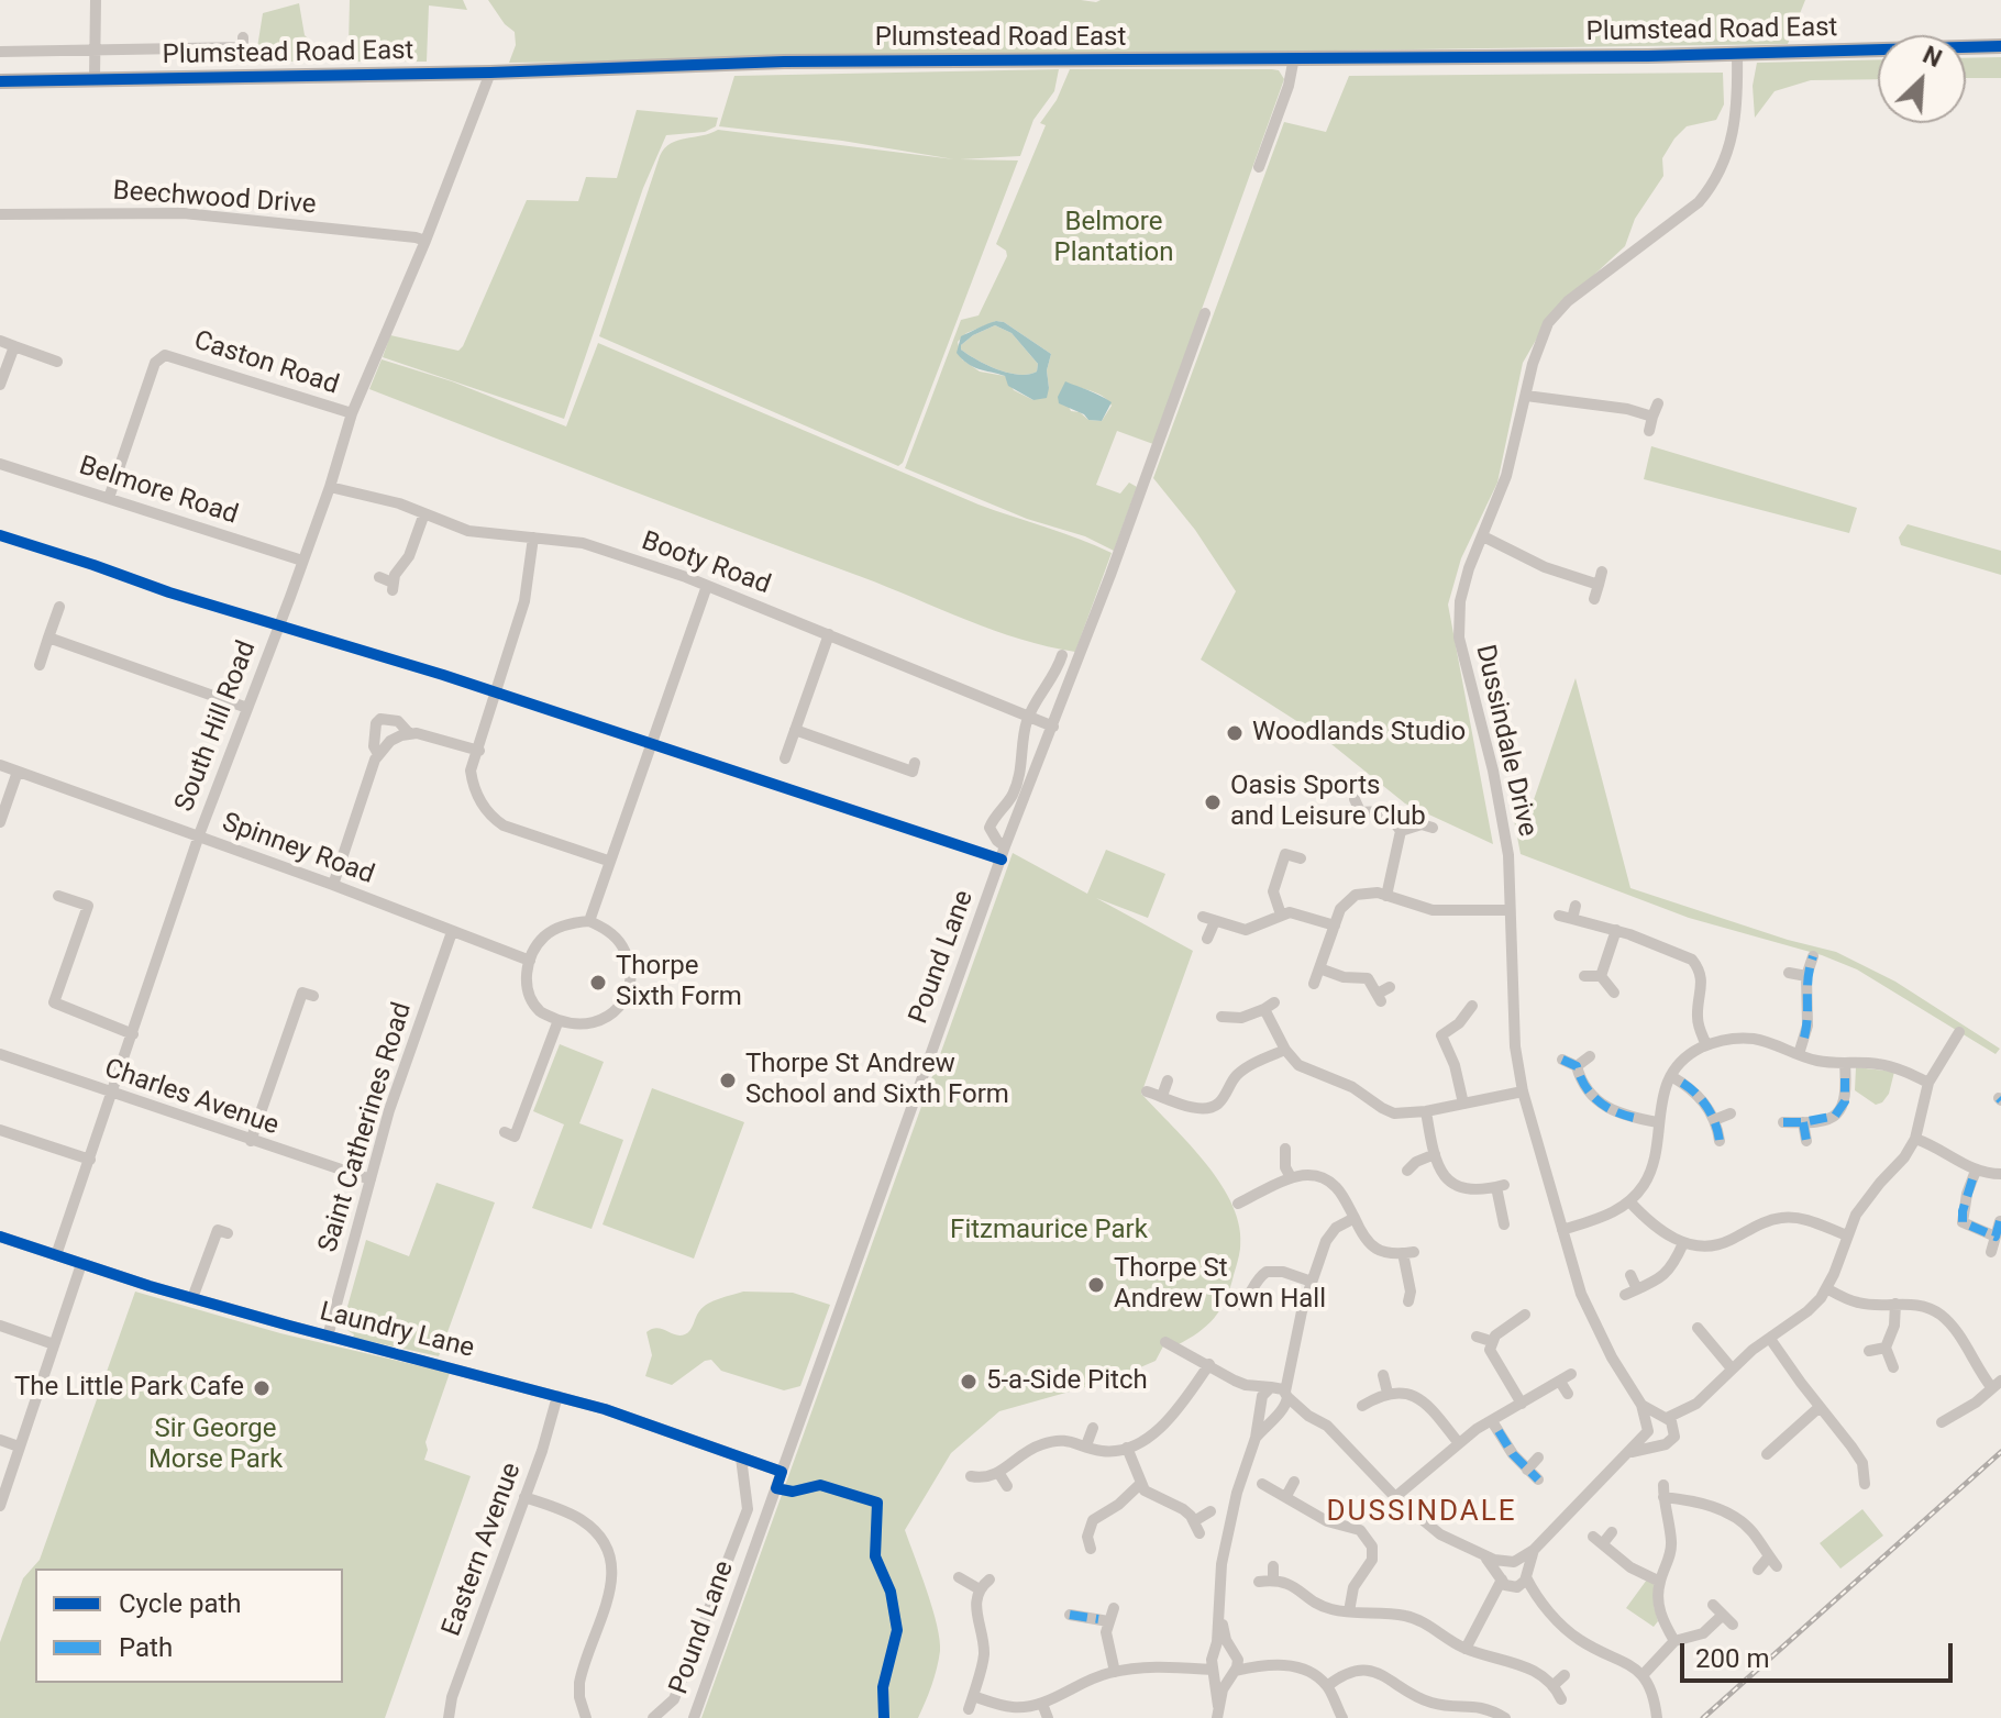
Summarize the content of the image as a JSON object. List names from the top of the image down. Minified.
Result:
{"streets":{"street":["Plumstead Road East","Beechwood Drive","Caston Road","Belmore Road","Booty Road","South Hill Road","Dussindale Drive","Spinney Road","Pound Lane","Charles Avenue","Saint Catherines Road","Laundry Lane","Eastern Avenue"]},"crossings":[["Plumstead Road East","South Hill Road"],["Plumstead Road East","Dussindale Drive"],["Beechwood Drive","South Hill Road"],["Caston Road","Belmore Road"],["Caston Road","South Hill Road"],["Belmore Road","South Hill Road"],["Booty Road","South Hill Road"],["Booty Road","Pound Lane"],["South Hill Road","Spinney Road"],["South Hill Road","Charles Avenue"],["South Hill Road","Laundry Lane"],["Spinney Road","Saint Catherines Road"],["Pound Lane","Laundry Lane"],["Charles Avenue","Saint Catherines Road"],["Saint Catherines Road","Laundry Lane"],["Laundry Lane","Eastern Avenue"]],"districts":["DUSSINDALE"],"parks":["Belmore Plantation","Fitzmaurice Park","Sir George Morse Park"],"places":["Woodlands Studio","Oasis Sports and Leisure Club","Thorpe Sixth Form","Thorpe St Andrew School and Sixth Form","Thorpe St Andrew Town Hall","5-a-Side Pitch","The Little Park Cafe"],"legend":["Cycle path","Path"],"scale_bar":"200 m","north":"top right"}
